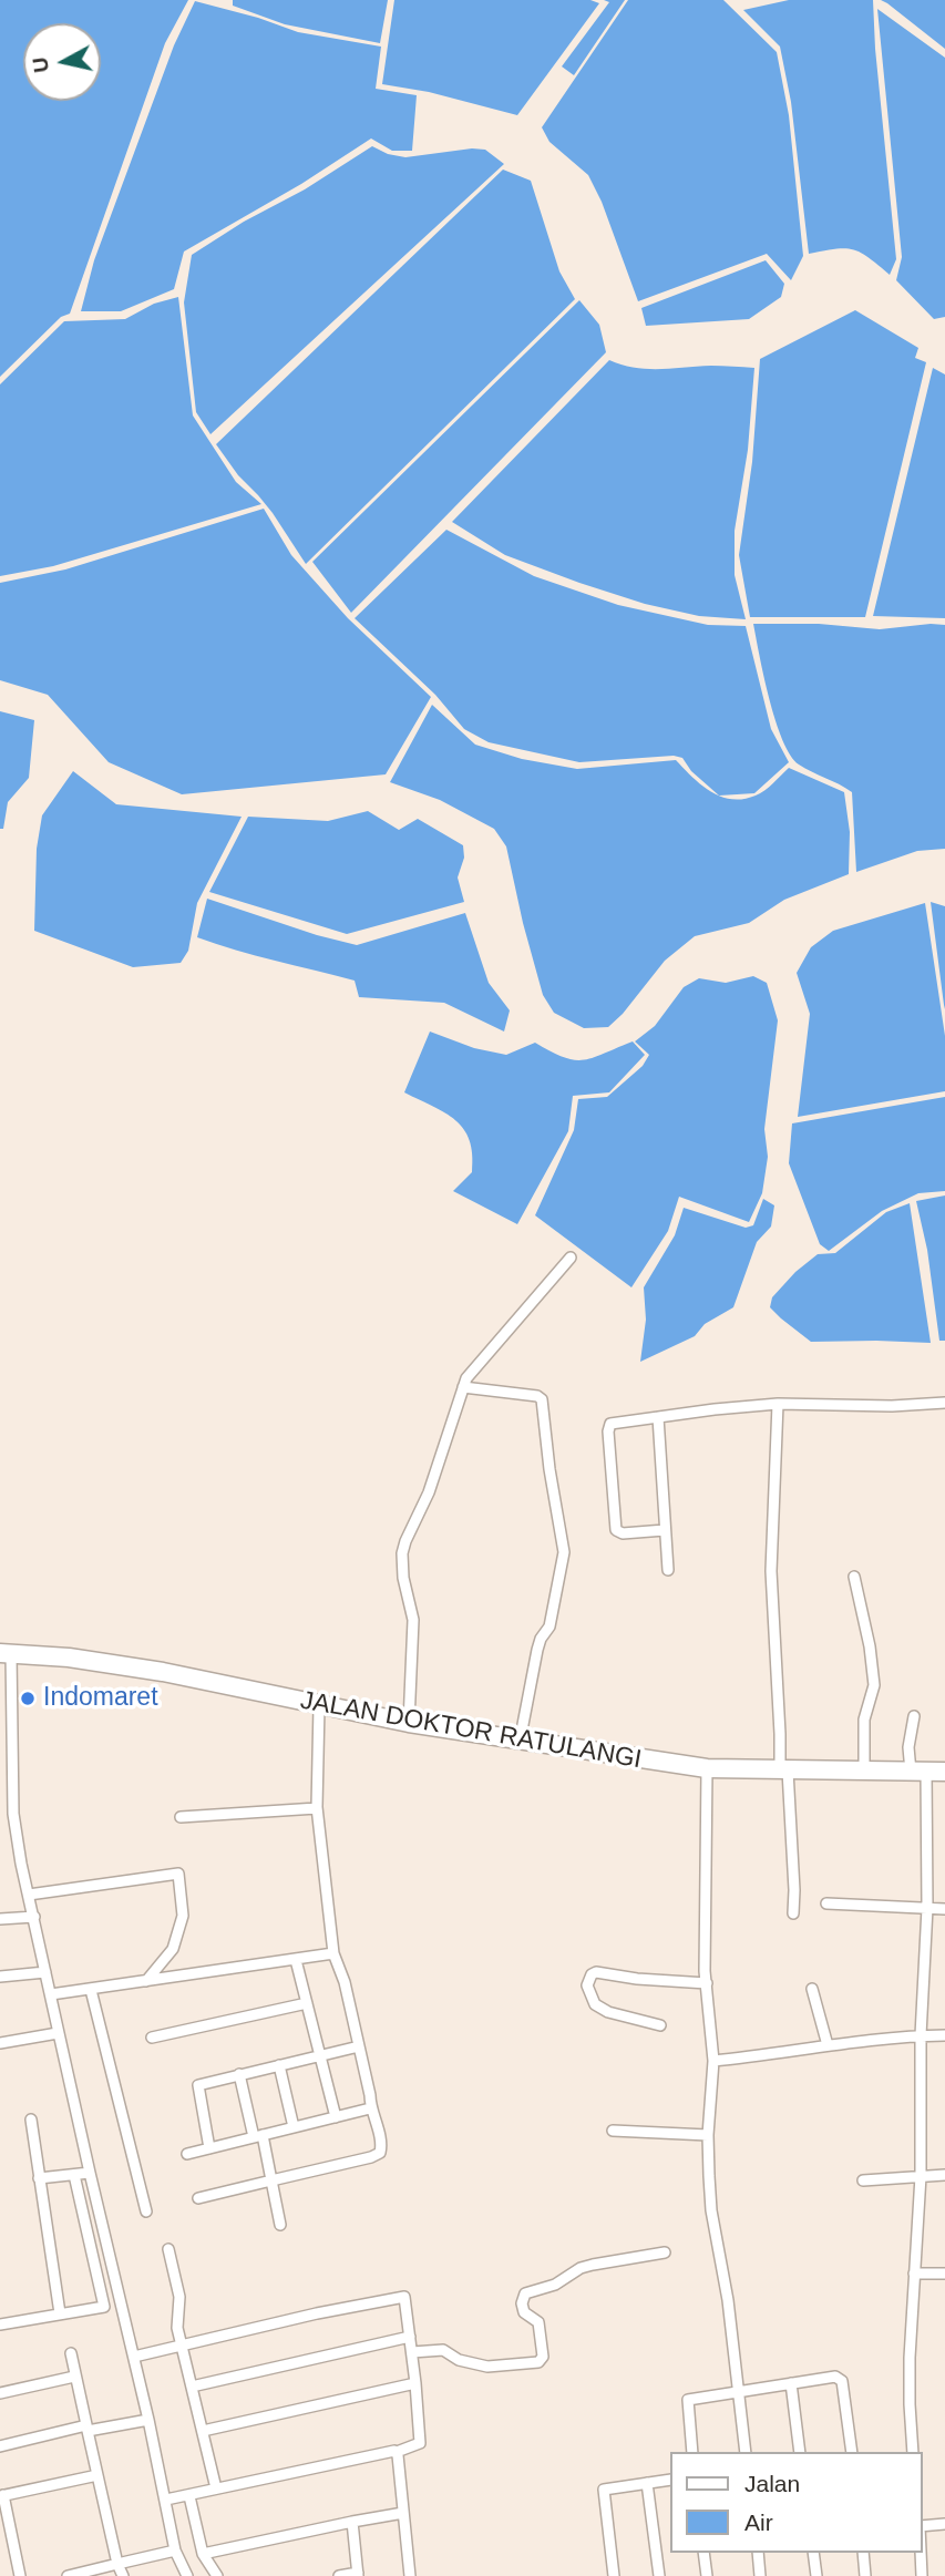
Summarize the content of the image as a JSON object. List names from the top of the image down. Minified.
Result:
{"streets":{"highway":["JALAN DOKTOR RATULANGI"]},"places":["Indomaret"],"legend":["Jalan","Air"],"north":"left"}
